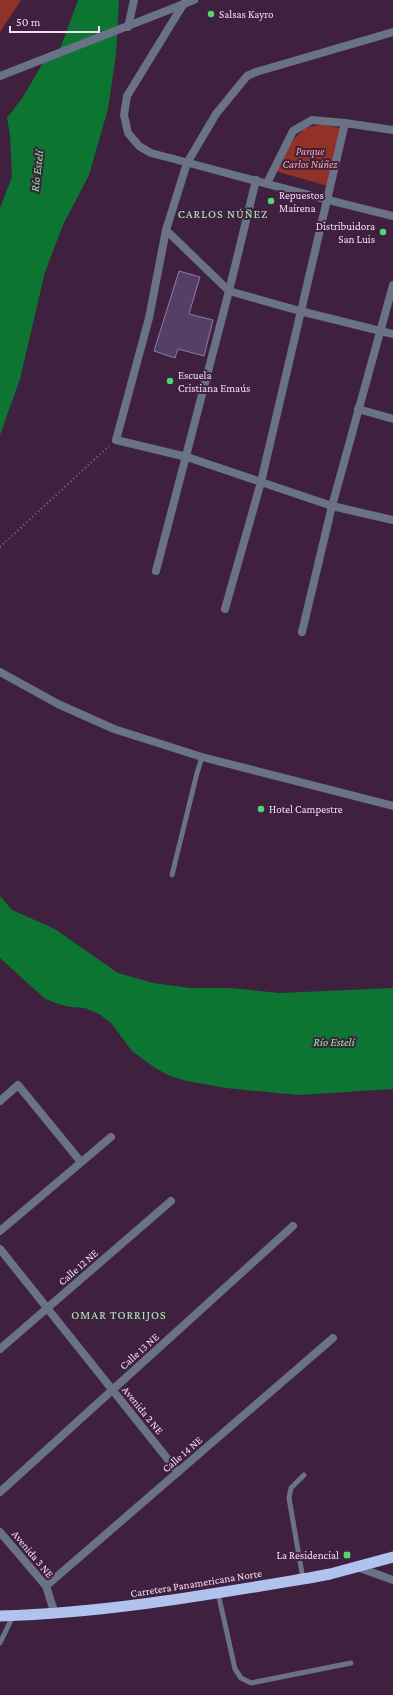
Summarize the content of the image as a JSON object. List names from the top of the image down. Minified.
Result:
{"streets":{"highway":["Carretera Panamericana Norte"],"street":["Calle 12 NE","Calle 13 NE","Avenida 2 NE","Calle 14 NE","Avenida 3 NE"]},"crossings":[["Calle 12 NE","Avenida 2 NE"],["Calle 13 NE","Avenida 2 NE"],["Avenida 2 NE","Calle 14 NE"],["Calle 14 NE","Avenida 3 NE"],["Avenida 3 NE","Carretera Panamericana Norte"]],"districts":["CARLOS NÚÑEZ","OMAR TORRIJOS"],"water":["Río Estelí"],"parks":["Parque Carlos Núñez"],"places":{"other":["Salsas Kayro","Repuestos Mairena","Distribuidora San Luis","Escuela Cristiana Emaús","Hotel Campestre"],"transit":["La Residencial"]},"scale_bar":"50 m"}
